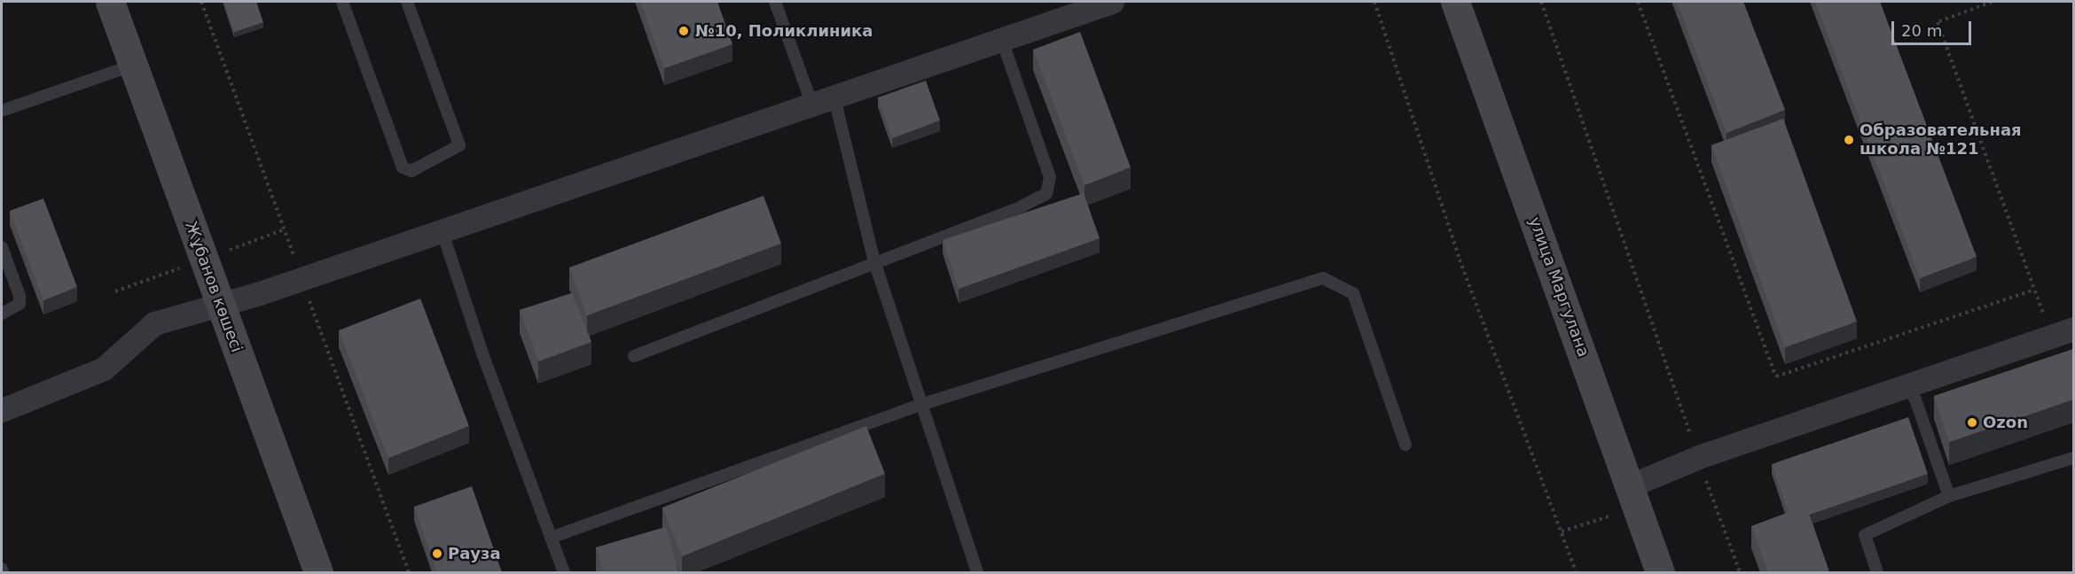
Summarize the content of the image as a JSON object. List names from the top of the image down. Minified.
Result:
{"streets":{"main road":["Жұбанов көшесі","улица Маргулана"]},"places":["№10, Поликлиника","Образовательная школа №121","Ozon","Рауза"],"scale_bar":"20 m"}
